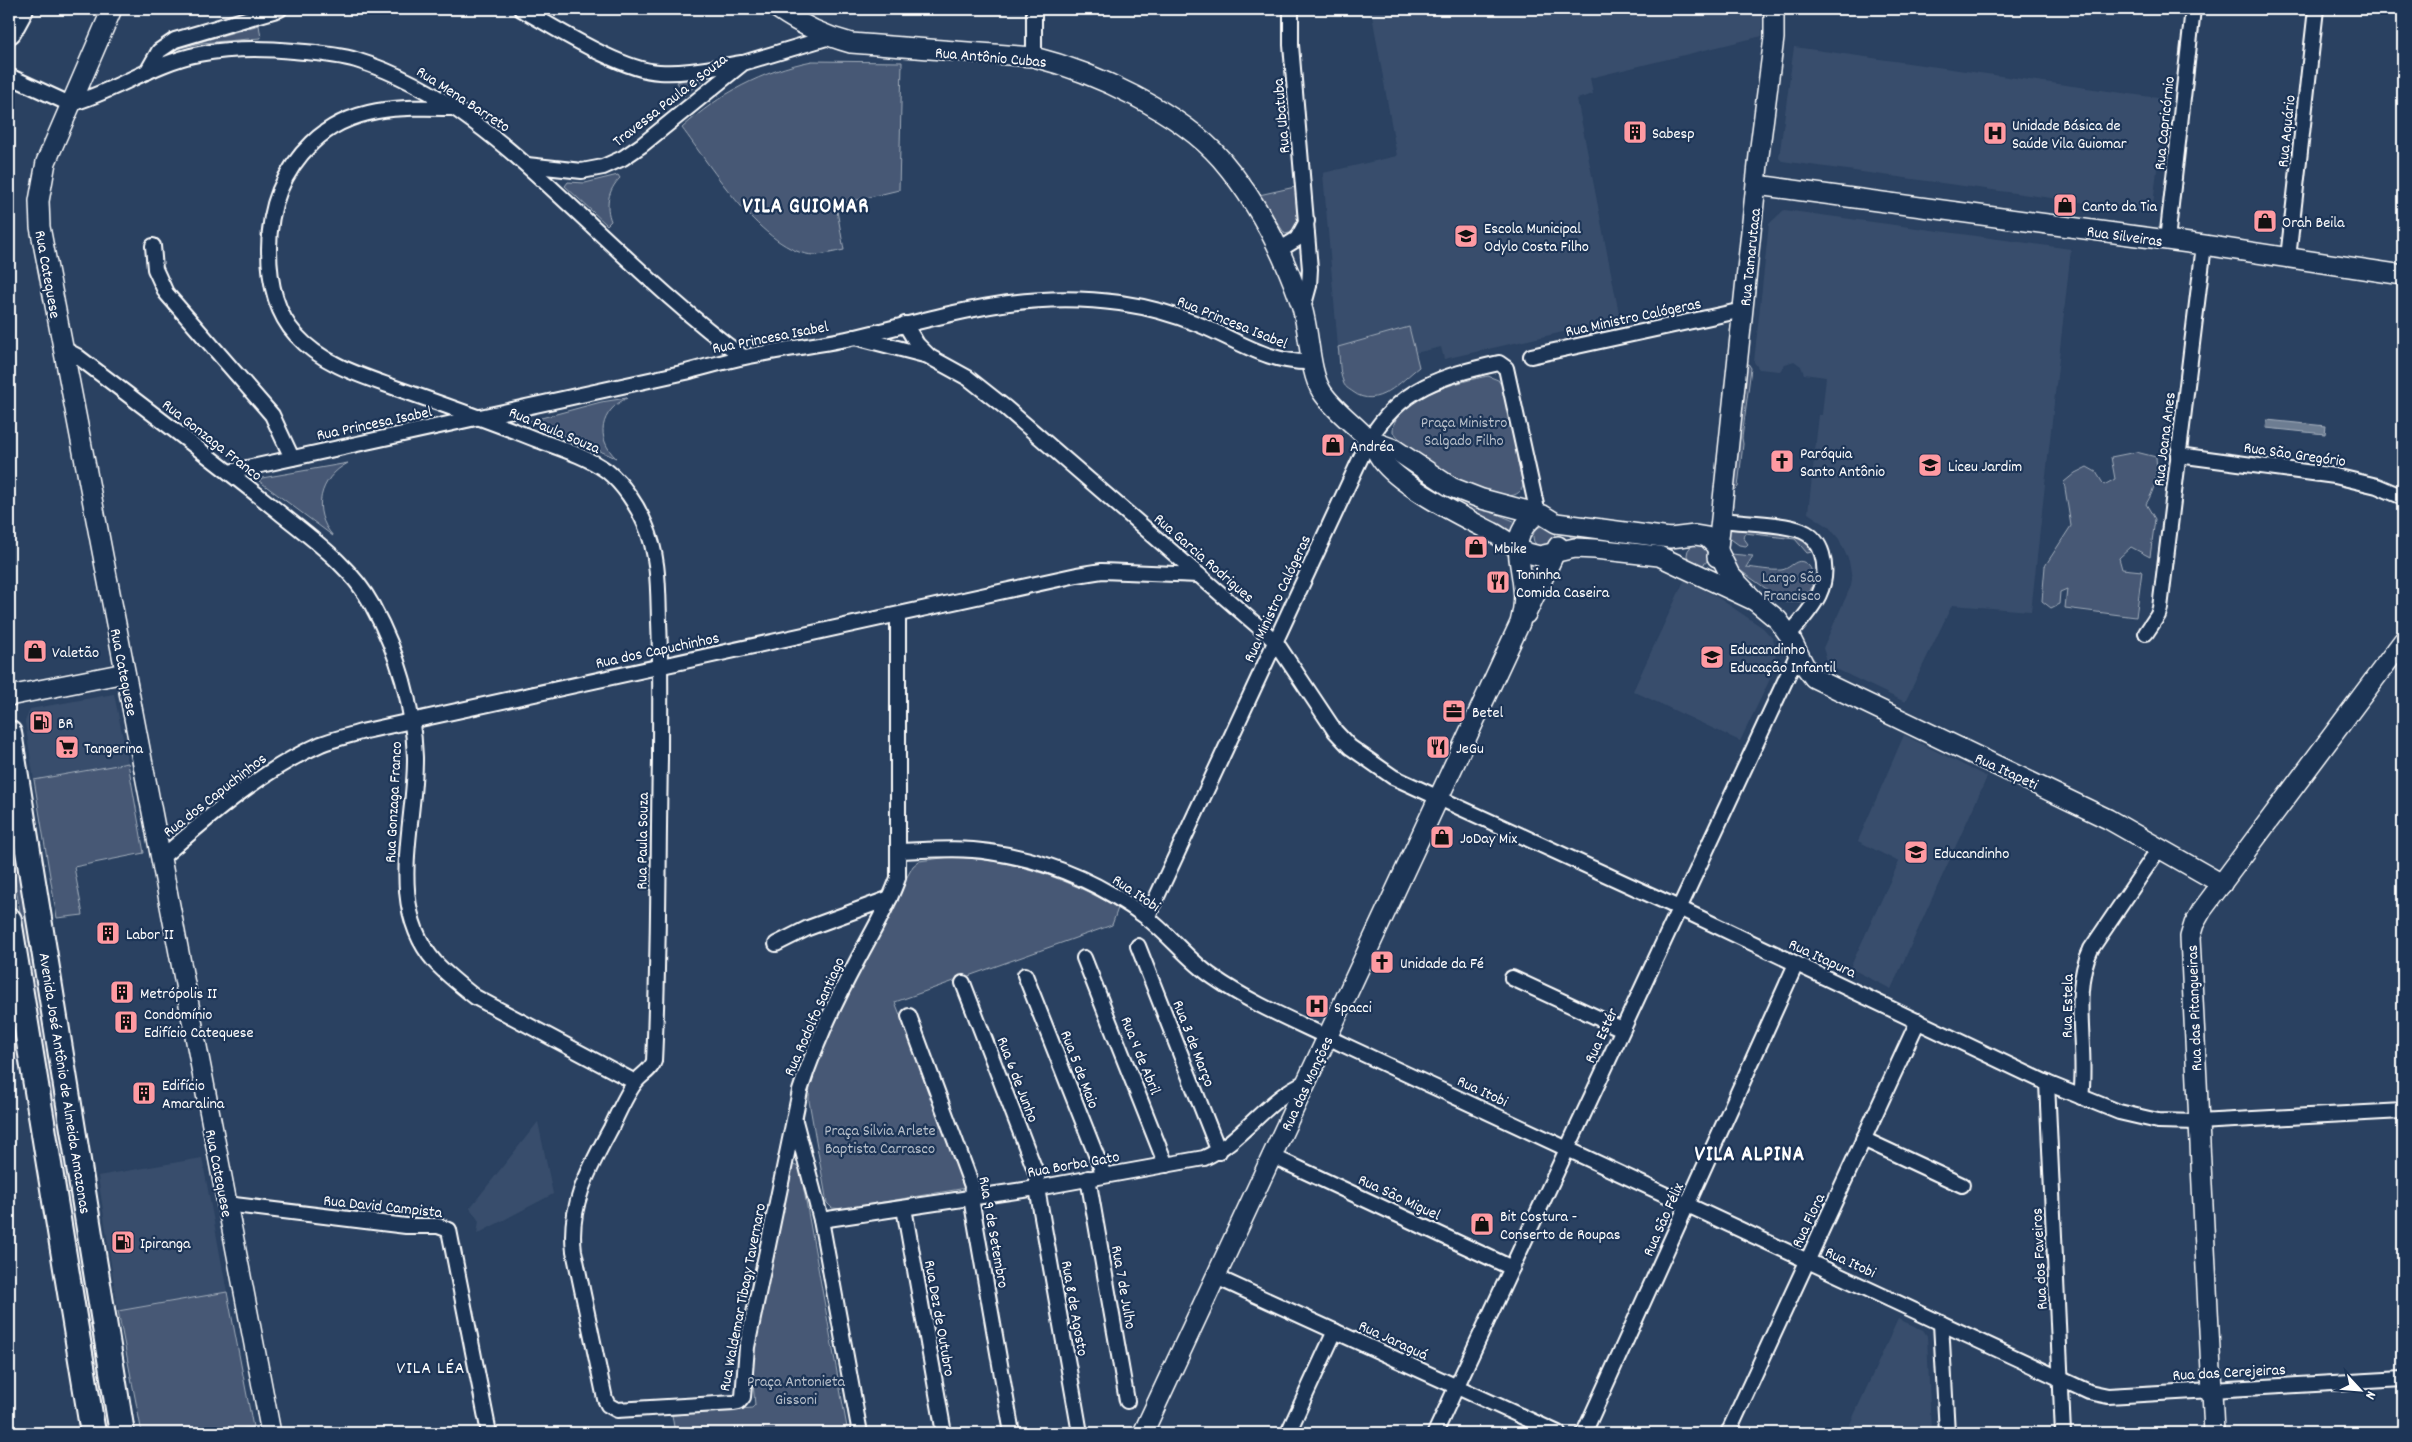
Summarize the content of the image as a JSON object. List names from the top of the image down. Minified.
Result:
{"streets":{"highway":["Avenida José Antônio de Almeida Amazonas"],"street":["Rua Antônio Cubas","Rua Mena Barreto","Travessa Paula e Souza","Rua Ubatuba","Rua Capricórnio","Rua Aquário","Rua Silveiras","Rua Tamarutaca","Rua Catequese","Rua Ministro Calógeras","Rua Princesa Isabel","Rua Paula Souza","Rua Gonzaga Franco","Rua Joana Anes","Rua São Gregório","Rua Garcia Rodrigues","Rua dos Capuchinhos","Rua Itapeti","Rua Itobi","Rua Itapura","Rua Estela","Rua das Pitangueiras","Rua Rodolfo Santiago","Rua Estér","Rua 3 de Março","Rua 4 de Abril","Rua 5 de Maio","Rua 6 de Junho","Rua das Monções","Rua Borba Gato","Rua São Miguel","Rua David Campista","Rua São Félix","Rua Flora","Rua 9 de Setembro","Rua dos Faveiros","Rua 7 de Julho","Rua Waldemar Tibagy Tavernaro","Rua 8 de Agosto","Rua Dez de Outubro","Rua Jaraguá","Rua das Cerejeiras"]},"crossings":[["Rua Antônio Cubas","Travessa Paula e Souza"],["Rua Antônio Cubas","Rua Ubatuba"],["Rua Antônio Cubas","Rua Tamarutaca"],["Rua Antônio Cubas","Rua Ministro Calógeras"],["Rua Antônio Cubas","Rua Princesa Isabel"],["Rua Antônio Cubas","Rua das Monções"],["Rua Mena Barreto","Travessa Paula e Souza"],["Rua Mena Barreto","Rua Catequese"],["Rua Mena Barreto","Rua Princesa Isabel"],["Rua Mena Barreto","Rua Paula Souza"],["Rua Capricórnio","Rua Silveiras"],["Rua Aquário","Rua Silveiras"],["Rua Silveiras","Rua Tamarutaca"],["Rua Silveiras","Rua Joana Anes"],["Rua Tamarutaca","Rua Ministro Calógeras"],["Rua Catequese","Rua Gonzaga Franco"],["Rua Catequese","Rua dos Capuchinhos"],["Rua Catequese","Rua David Campista"],["Rua Ministro Calógeras","Rua Garcia Rodrigues"],["Rua Ministro Calógeras","Rua Itobi"],["Rua Ministro Calógeras","Rua das Monções"],["Rua Princesa Isabel","Rua Paula Souza"],["Rua Princesa Isabel","Rua Gonzaga Franco"],["Rua Princesa Isabel","Rua Garcia Rodrigues"],["Rua Paula Souza","Rua Gonzaga Franco"],["Rua Paula Souza","Rua dos Capuchinhos"],["Rua Paula Souza","Rua Waldemar Tibagy Tavernaro"],["Rua Gonzaga Franco","Rua dos Capuchinhos"],["Rua Gonzaga Franco","Rua Waldemar Tibagy Tavernaro"],["Rua Joana Anes","Rua São Gregório"],["Rua Garcia Rodrigues","Rua dos Capuchinhos"],["Rua Garcia Rodrigues","Rua Itapura"],["Rua Garcia Rodrigues","Rua das Monções"],["Rua dos Capuchinhos","Rua Rodolfo Santiago"],["Rua Itapeti","Rua Estela"],["Rua Itapeti","Rua das Pitangueiras"],["Rua Itapeti","Rua Estér"],["Rua Itobi","Rua Rodolfo Santiago"],["Rua Itobi","Rua Estér"],["Rua Itobi","Rua das Monções"],["Rua Itobi","Rua São Félix"],["Rua Itobi","Rua Flora"],["Rua Itobi","Rua dos Faveiros"],["Rua Itobi","Rua das Cerejeiras"],["Rua Itapura","Rua Estela"],["Rua Itapura","Rua das Pitangueiras"],["Rua Itapura","Rua Estér"],["Rua Itapura","Rua das Monções"],["Rua Itapura","Rua São Félix"],["Rua Itapura","Rua Flora"],["Rua Itapura","Rua dos Faveiros"],["Rua das Pitangueiras","Rua das Cerejeiras"],["Rua Rodolfo Santiago","Rua Borba Gato"],["Rua Rodolfo Santiago","Rua Waldemar Tibagy Tavernaro"],["Rua Estér","Rua São Miguel"],["Rua Estér","Rua Jaraguá"],["Rua 3 de Março","Rua Borba Gato"],["Rua 4 de Abril","Rua Borba Gato"],["Rua 5 de Maio","Rua Borba Gato"],["Rua 6 de Junho","Rua Borba Gato"],["Rua 6 de Junho","Rua 8 de Agosto"],["Rua das Monções","Rua Borba Gato"],["Rua das Monções","Rua São Miguel"],["Rua das Monções","Rua Jaraguá"],["Rua Borba Gato","Rua 9 de Setembro"],["Rua Borba Gato","Rua 7 de Julho"],["Rua Borba Gato","Rua 8 de Agosto"],["Rua Borba Gato","Rua Dez de Outubro"],["Rua dos Faveiros","Rua das Cerejeiras"]],"districts":["VILA GUIOMAR","VILA ALPINA","VILA LÉA"],"parks":["Praça Ministro Salgado Filho","Largo São Francisco","Praça Silvia Arlete Baptista Carrasco","Praça Antonieta Gissoni"],"places":{"building":["Sabesp","Labor II","Metrópolis II","Condomínio Edifício Catequese","Edifício Amaralina"],"hospital":["Unidade Básica de Saúde Vila Guiomar","Spacci"],"shop":["Canto da Tia","Orah Beila","Andréa","Mbike","Valetão","JoDay Mix","Bit Costura - Conserto de Roupas"],"school or university":["Escola Municipal Odylo Costa Filho","Liceu Jardim","Educandinho Educação Infantil","Educandinho"],"church":["Paróquia Santo Antônio","Unidade da Fé"],"restaurant":["Toninha Comida Caseira","JeGu"],"office":["Betel"],"fuel station":["BR","Ipiranga"],"supermarket":["Tangerina"]},"north":"bottom right"}
